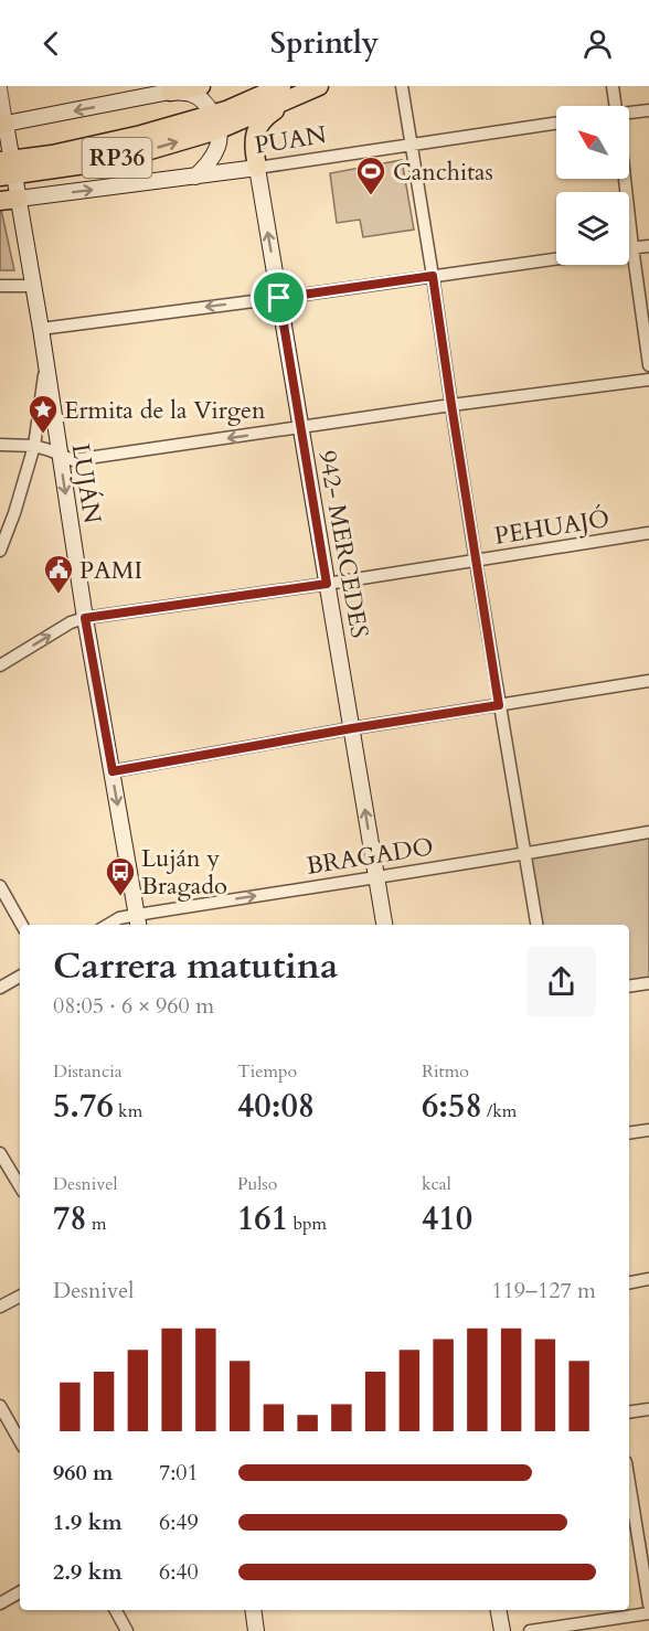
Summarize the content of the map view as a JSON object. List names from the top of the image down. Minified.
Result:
{"streets":{"main road":["PUAN","RP36","LUJÁN","942- MERCEDES"],"street":["PEHUAJÓ","BRAGADO"]},"crossings":[["PUAN","LUJÁN"],["PUAN","942- MERCEDES"],["RP36","LUJÁN"],["LUJÁN","PEHUAJÓ"],["LUJÁN","BRAGADO"],["PEHUAJÓ","942- MERCEDES"],["942- MERCEDES","BRAGADO"]],"one_way":["LUJÁN","942- MERCEDES","BRAGADO"],"places":{"sports":["Canchitas"],"place":["Ermita de la Virgen"],"public building":["PAMI"],"bus stop":["Luján y Bragado"]},"north":"top left","page":{"header":"Sprintly","heading":["Carrera matutina","08:05 · 6 × 960 m"],"stats":[["Distancia","5.76 km"],["Tiempo","40:08"],["Ritmo","6:58 /km"],["Desnivel","78 m"],["Pulso","161 bpm"],["kcal","410"]],"chart":["Desnivel","119–127 m"],"list":[{"name":"960 m","note":"7:01"},{"name":"1.9 km","note":"6:49"},{"name":"2.9 km","note":"6:40"}]}}
